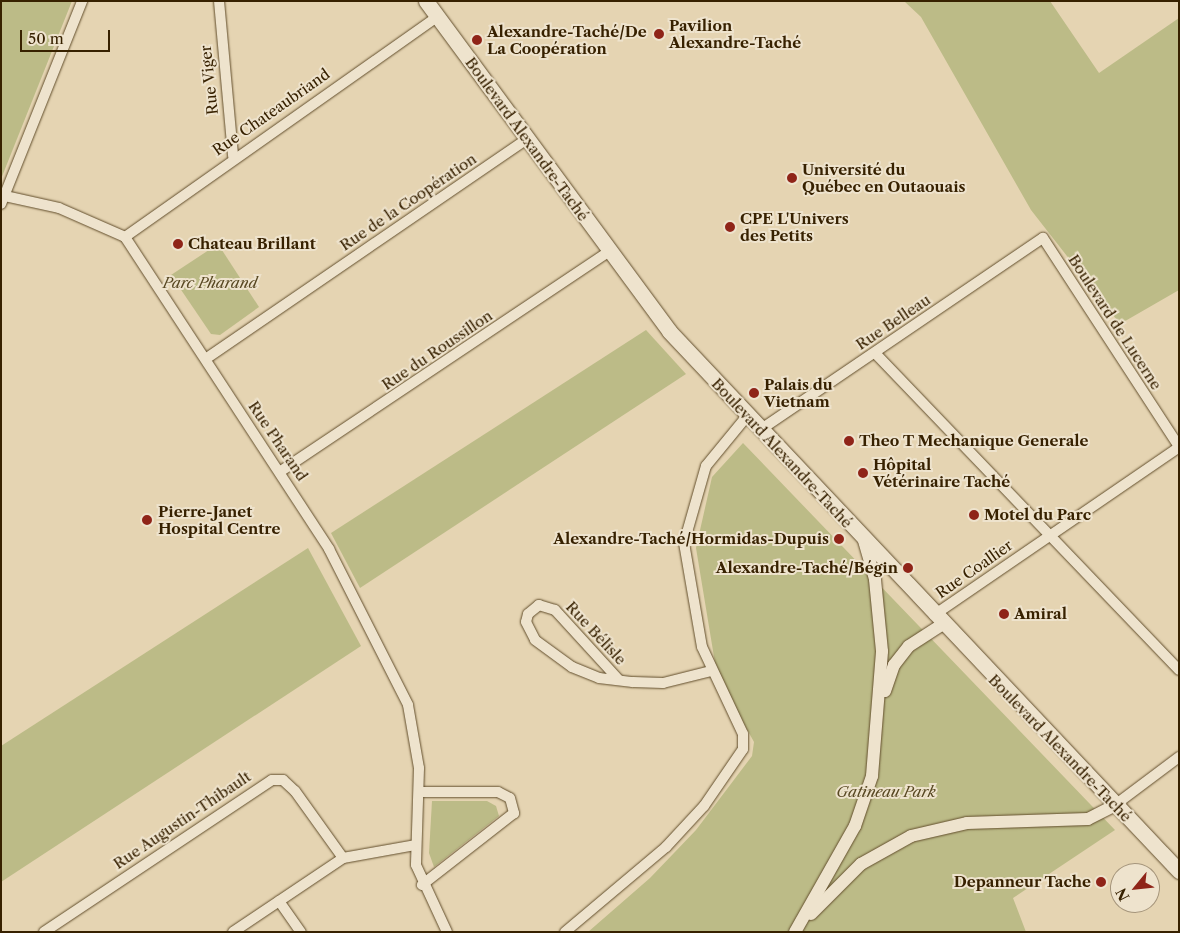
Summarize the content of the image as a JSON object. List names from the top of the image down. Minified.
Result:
{"streets":{"main road":["Boulevard Alexandre-Taché"],"street":["Rue Viger","Rue Chateaubriand","Rue de la Coopération","Rue Belleau","Boulevard de Lucerne","Rue du Roussillon","Rue Pharand","Rue Coallier","Rue Bélisle","Rue Augustin-Thibault"]},"crossings":[["Rue Viger","Rue Chateaubriand"],["Rue Chateaubriand","Boulevard Alexandre-Taché"],["Rue Chateaubriand","Rue Pharand"],["Boulevard Alexandre-Taché","Rue de la Coopération"],["Boulevard Alexandre-Taché","Rue Belleau"],["Boulevard Alexandre-Taché","Rue du Roussillon"],["Boulevard Alexandre-Taché","Rue Coallier"],["Rue de la Coopération","Rue Pharand"],["Rue Belleau","Boulevard de Lucerne"],["Boulevard de Lucerne","Rue Coallier"],["Rue du Roussillon","Rue Pharand"]],"parks":["Parc Pharand","Gatineau Park"],"places":["Pavilion Alexandre-Taché","Alexandre-Taché/De La Coopération","Université du Québec en Outaouais","CPE L'Univers des Petits","Chateau Brillant","Palais du Vietnam","Theo T Mechanique Generale","Hôpital Vétérinaire Taché","Motel du Parc","Pierre-Janet Hospital Centre","Alexandre-Taché/Hormidas-Dupuis","Alexandre-Taché/Bégin","Amiral","Depanneur Tache"],"scale_bar":"50 m","north":"bottom left"}
